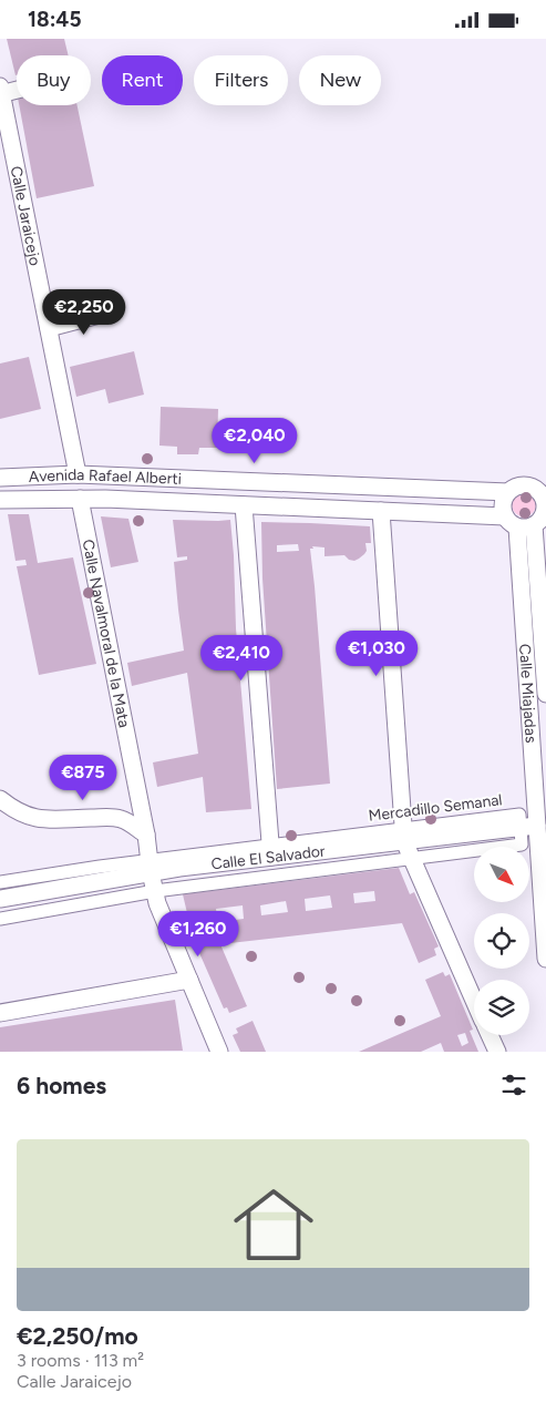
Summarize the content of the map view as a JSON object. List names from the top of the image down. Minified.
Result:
{"streets":{"street":["Calle Jaraicejo","Avenida Rafael Alberti","Calle Navalmoral de la Mata","Calle Miajadas","Mercadillo Semanal","Calle El Salvador"]},"crossings":[["Calle Jaraicejo","Avenida Rafael Alberti"],["Avenida Rafael Alberti","Calle Navalmoral de la Mata"],["Avenida Rafael Alberti","Calle Miajadas"],["Calle Navalmoral de la Mata","Mercadillo Semanal"],["Calle Navalmoral de la Mata","Calle El Salvador"],["Calle Miajadas","Calle El Salvador"],["Mercadillo Semanal","Calle El Salvador"]],"north":"bottom right","page":{"status":"18:45","chip":["Buy","Rent","Filters","New"],"price":["€2,250","€2,040","€1,030","€2,410","€875","€1,260"],"heading":"6 homes","list":[{"name":"€2,250/mo","note":"3 rooms · 113 m² · Calle Jaraicejo"}]}}
